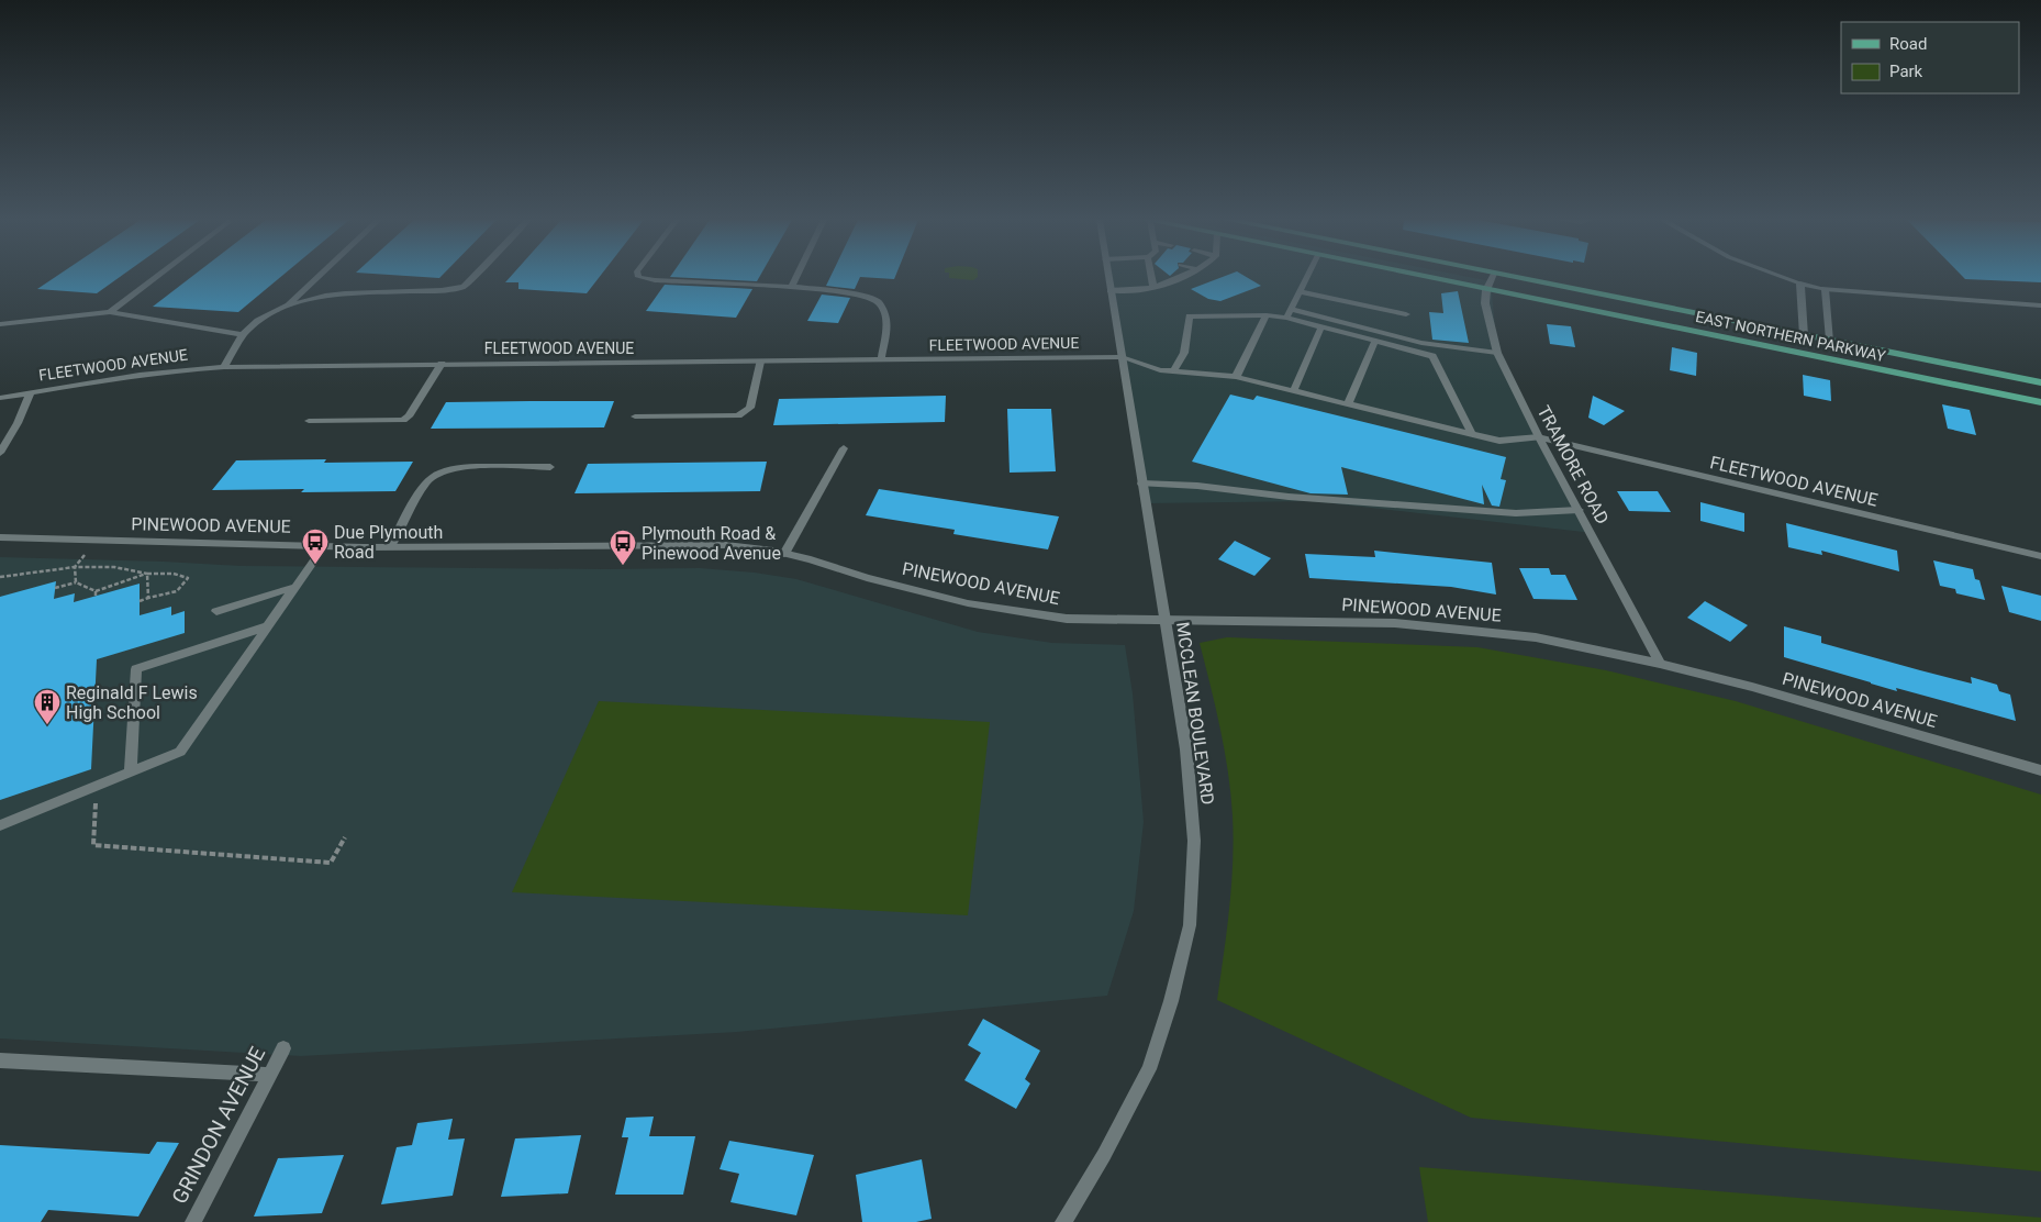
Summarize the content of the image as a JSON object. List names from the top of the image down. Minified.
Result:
{"streets":{"main road":["EAST NORTHERN PARKWAY"],"street":["FLEETWOOD AVENUE","TRAMORE ROAD","PINEWOOD AVENUE","MCCLEAN BOULEVARD","GRINDON AVENUE"]},"crossings":[["EAST NORTHERN PARKWAY","TRAMORE ROAD"],["FLEETWOOD AVENUE","TRAMORE ROAD"],["FLEETWOOD AVENUE","MCCLEAN BOULEVARD"],["TRAMORE ROAD","PINEWOOD AVENUE"],["PINEWOOD AVENUE","MCCLEAN BOULEVARD"]],"places":{"bus stop":["Due Plymouth Road","Plymouth Road & Pinewood Avenue"],"building":["Reginald F Lewis High School"]},"legend":["Road","Park"]}
